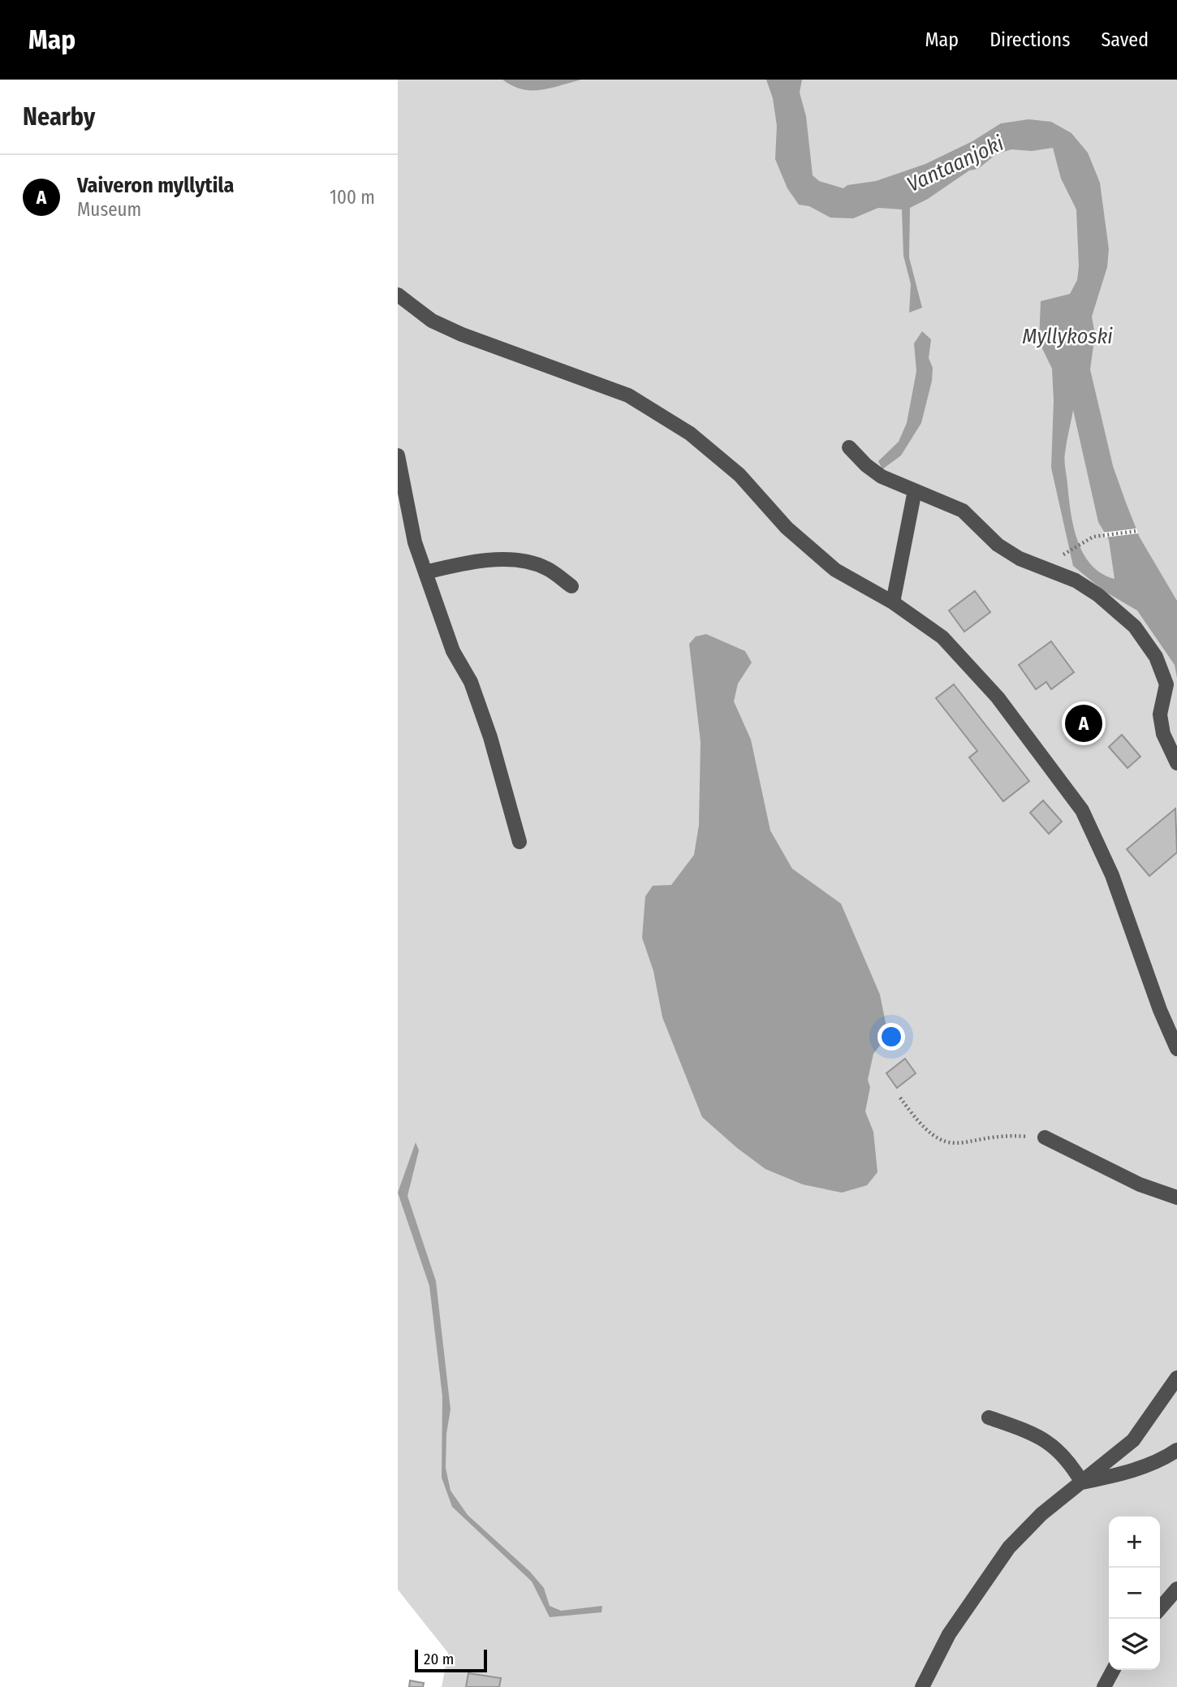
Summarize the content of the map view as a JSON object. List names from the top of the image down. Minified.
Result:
{"water":["Vantaanjoki","Myllykoski"],"scale_bar":"20 m","page":{"header":"Map","nav":["Map","Directions","Saved"],"heading":"Nearby","list":[{"mark":"A","name":"Vaiveron myllytila","note":"Museum","value":"100 m"}],"pins":"A","map_buttons":["+","−"],"scale":"20 m"}}
